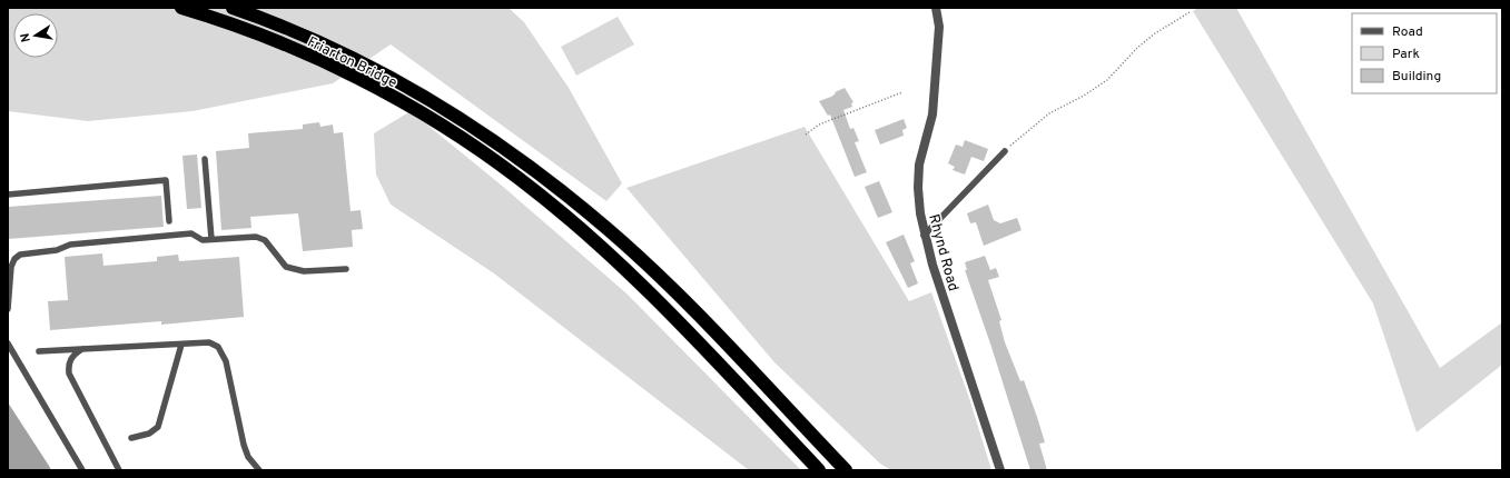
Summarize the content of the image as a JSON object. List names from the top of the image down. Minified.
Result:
{"streets":{"highway":["Friarton Bridge"],"street":["Rhynd Road"]},"legend":["Road","Park","Building"],"north":"left"}
